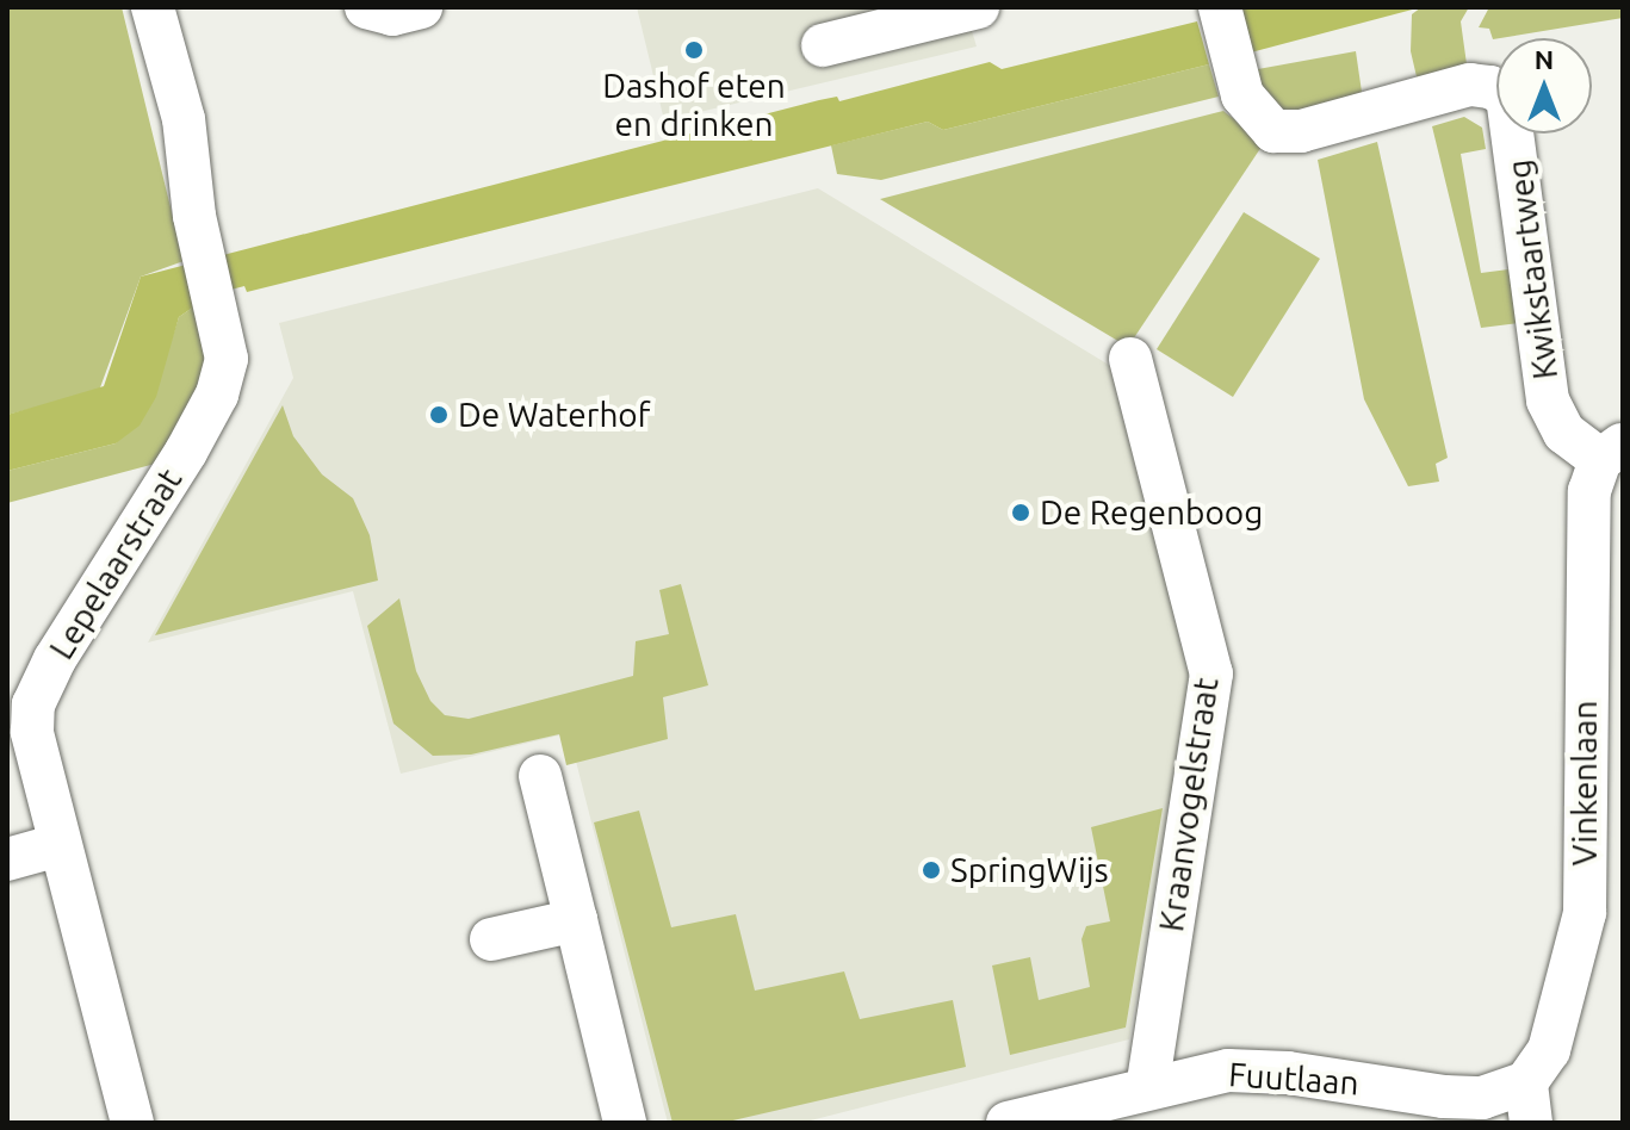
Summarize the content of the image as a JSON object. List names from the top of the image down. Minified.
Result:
{"streets":{"street":["Kwikstaartweg","Lepelaarstraat","Vinkenlaan","Kraanvogelstraat","Fuutlaan"]},"crossings":[["Kwikstaartweg","Vinkenlaan"],["Vinkenlaan","Fuutlaan"],["Kraanvogelstraat","Fuutlaan"]],"places":["Dashof eten en drinken","De Waterhof","De Regenboog","SpringWijs"],"north":"top"}
